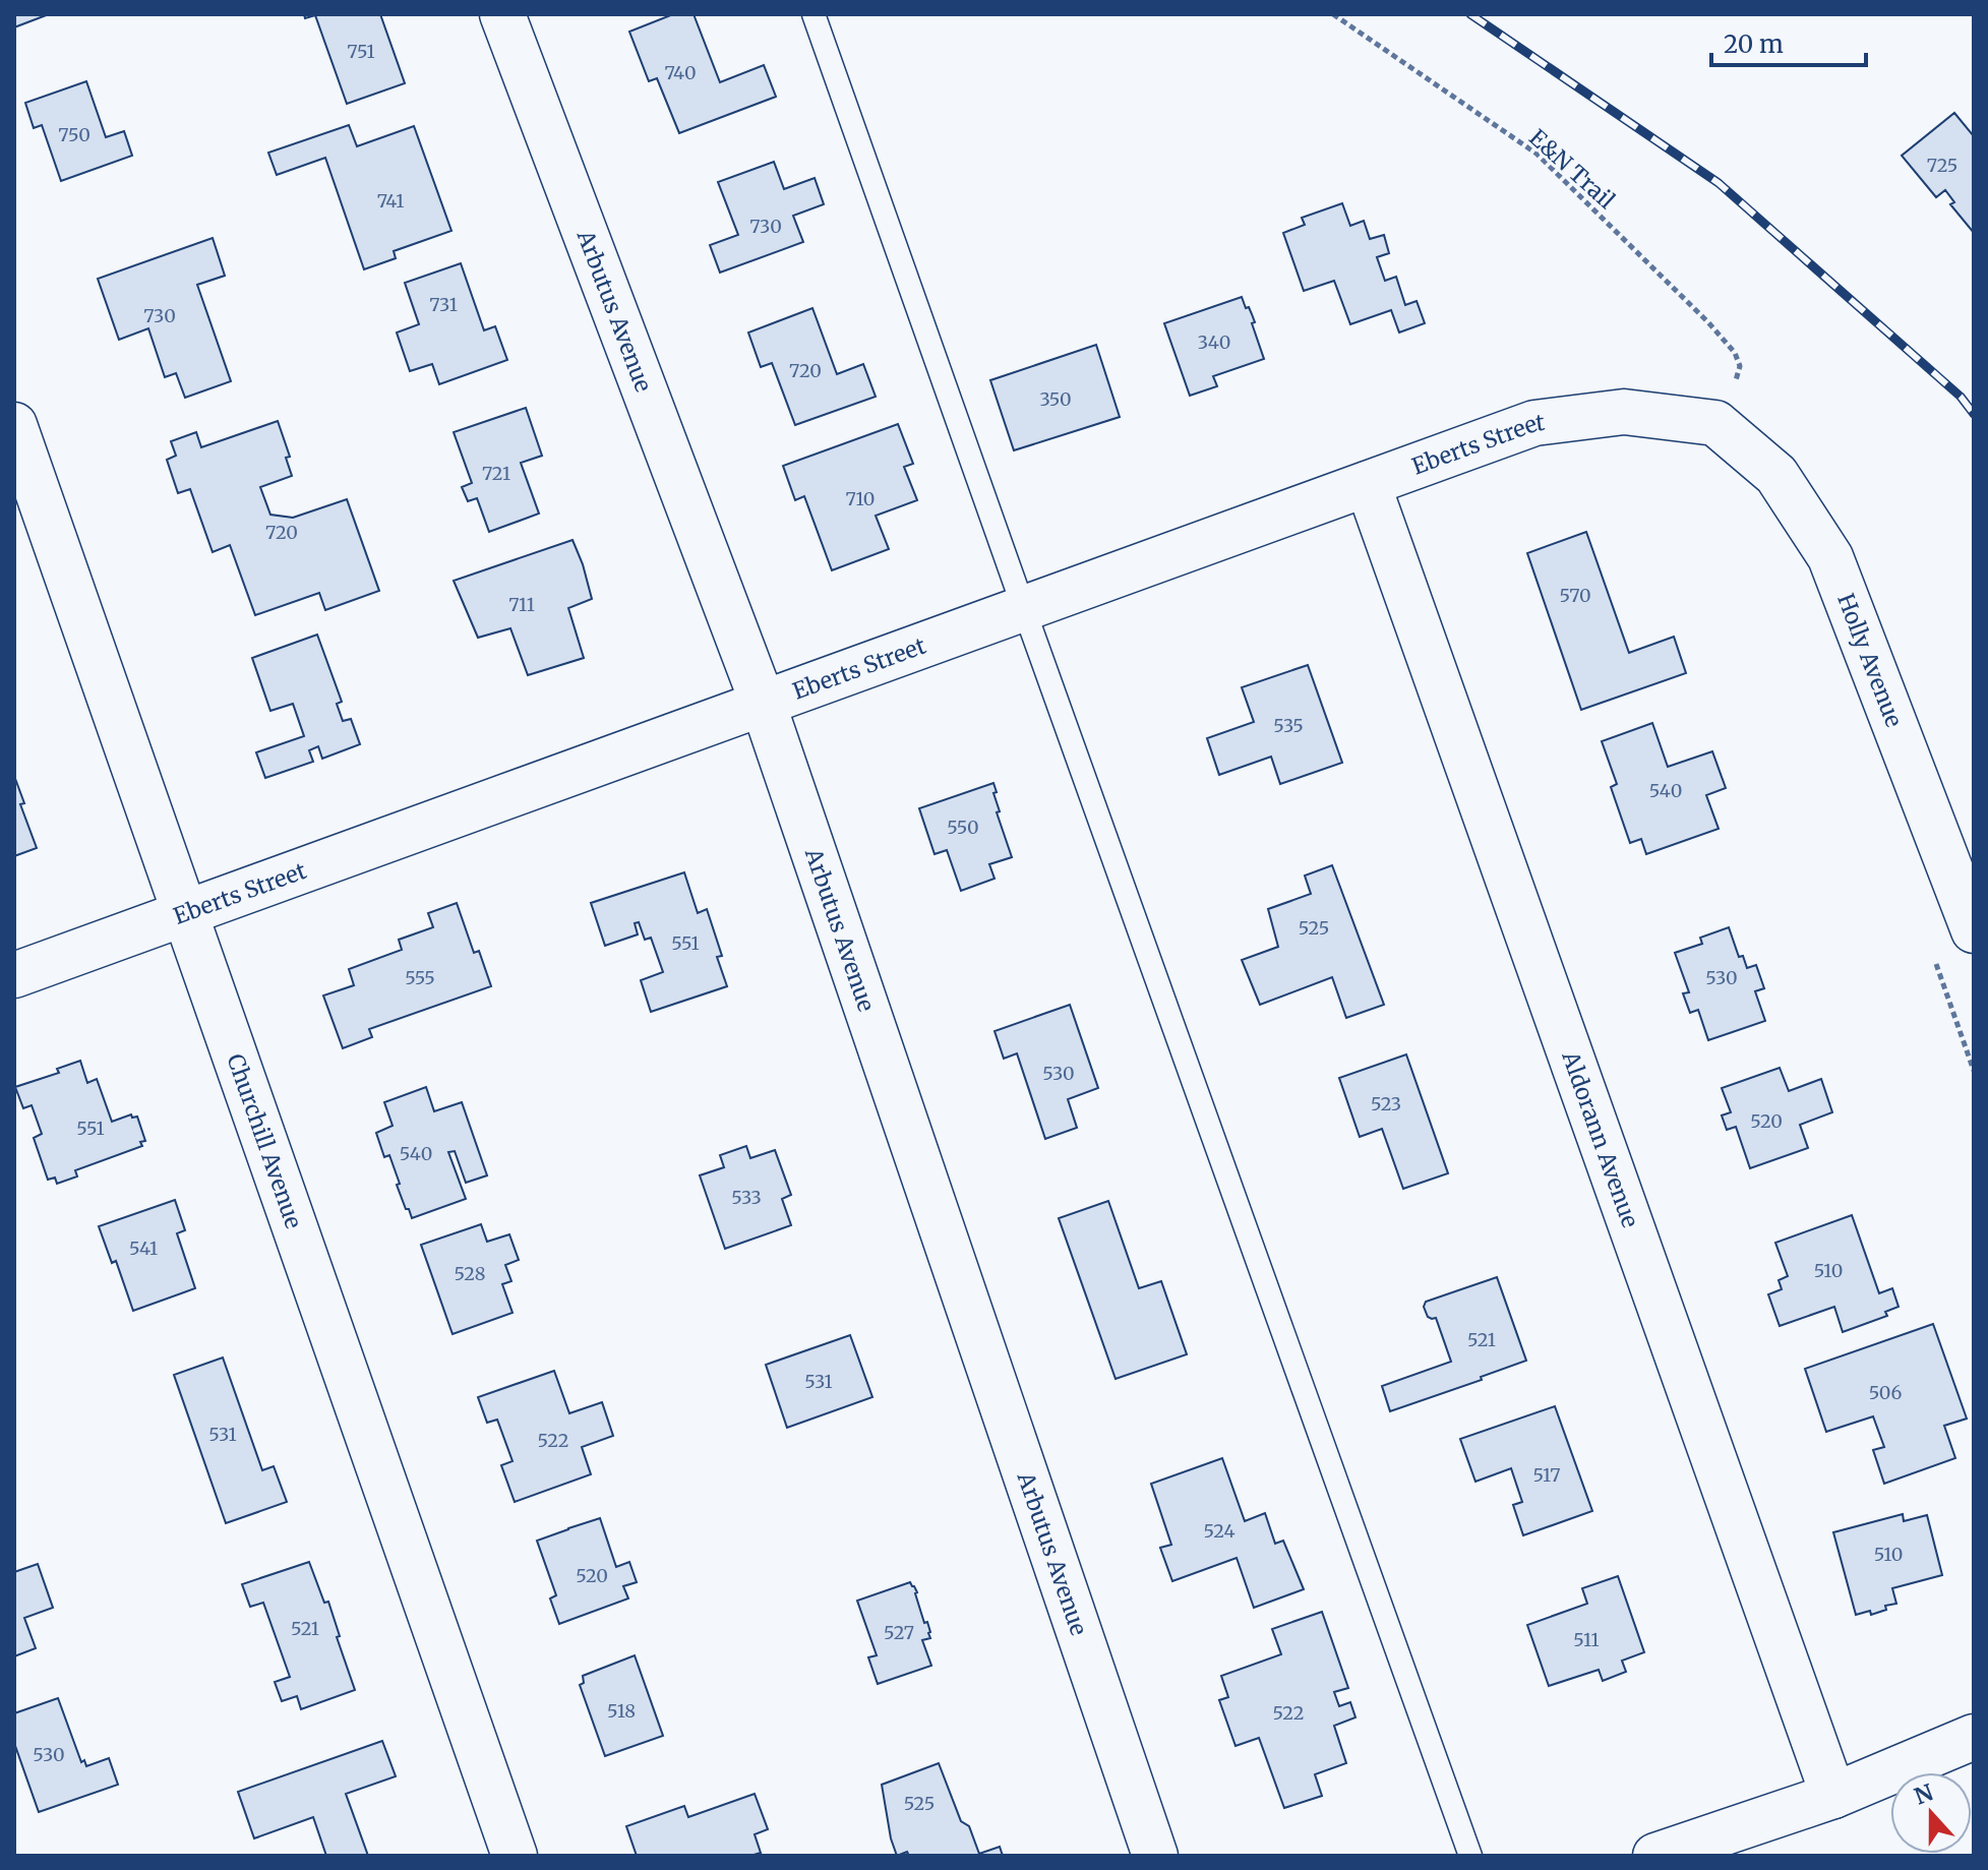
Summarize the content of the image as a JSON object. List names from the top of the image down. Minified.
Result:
{"streets":{"street":["Arbutus Avenue","Eberts Street","Holly Avenue","Churchill Avenue","Aldorann Avenue"],"path":["E&N Trail"]},"crossings":[["E&N Trail","Eberts Street"],["E&N Trail","Holly Avenue"],["Arbutus Avenue","Eberts Street"],["Eberts Street","Holly Avenue"],["Eberts Street","Churchill Avenue"],["Eberts Street","Aldorann Avenue"]],"house_numbers":["751","740","750","725","741","730","731","730","340","720","350","721","710","720","570","711","535","540","550","525","551","555","530","530","523","520","551","540","533","541","510","528","521","531","506","531","522","517","524","510","520","521","527","511","518","522","530","525"],"scale_bar":"20 m","north":"top"}
